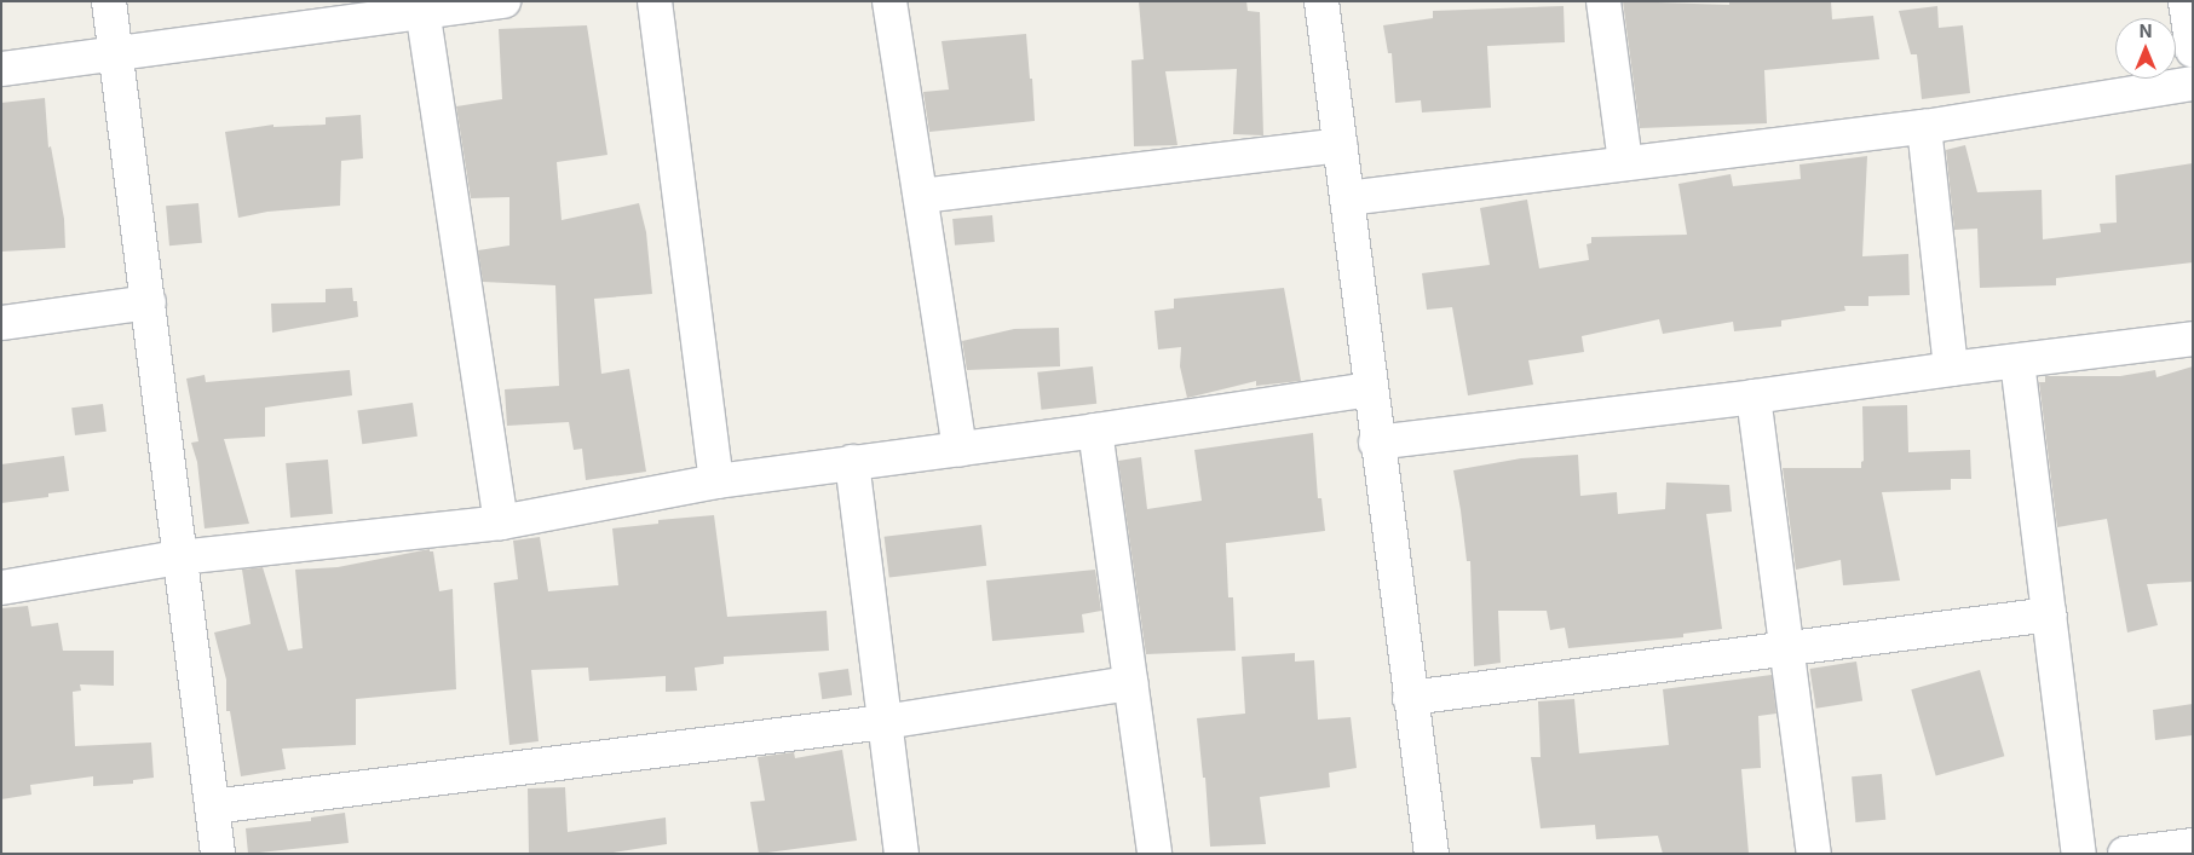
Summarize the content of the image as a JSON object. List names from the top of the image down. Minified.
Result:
{"north":"top"}
